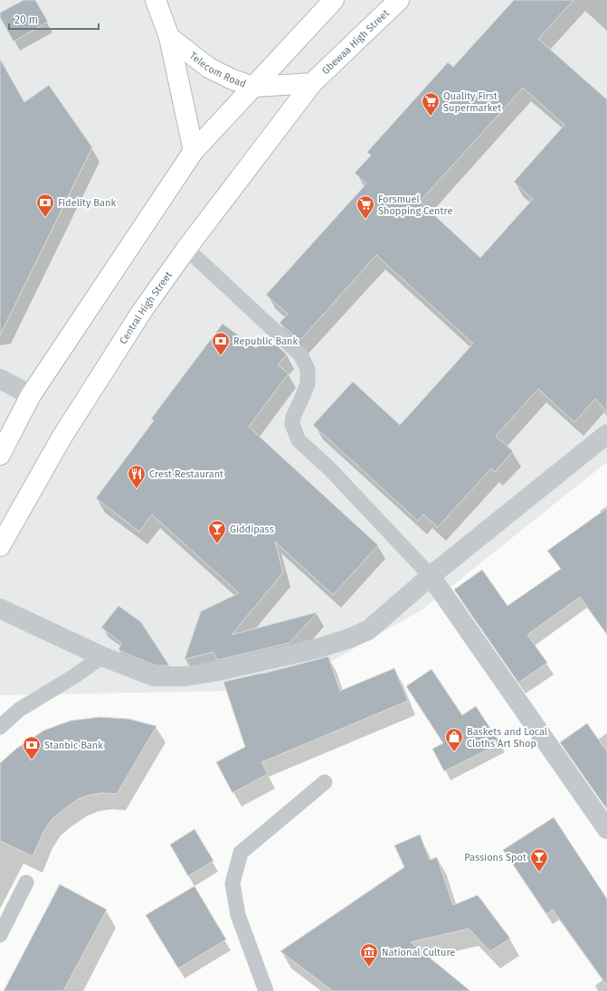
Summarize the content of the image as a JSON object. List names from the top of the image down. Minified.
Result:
{"streets":{"main road":["Gbewaa High Street","Telecom Road","Central High Street"]},"crossings":[["Gbewaa High Street","Telecom Road"],["Gbewaa High Street","Central High Street"],["Telecom Road","Central High Street"]],"places":{"supermarket":["Quality First Supermarket","Forsmuel Shopping Centre"],"bank":["Fidelity Bank","Republic Bank","Stanbic Bank"],"restaurant":["Crest Restaurant"],"bar":["Giddipass","Passions Spot"],"shop":["Baskets and Local Cloths Art Shop"],"museum":["National Culture"]},"scale_bar":"20 m"}
